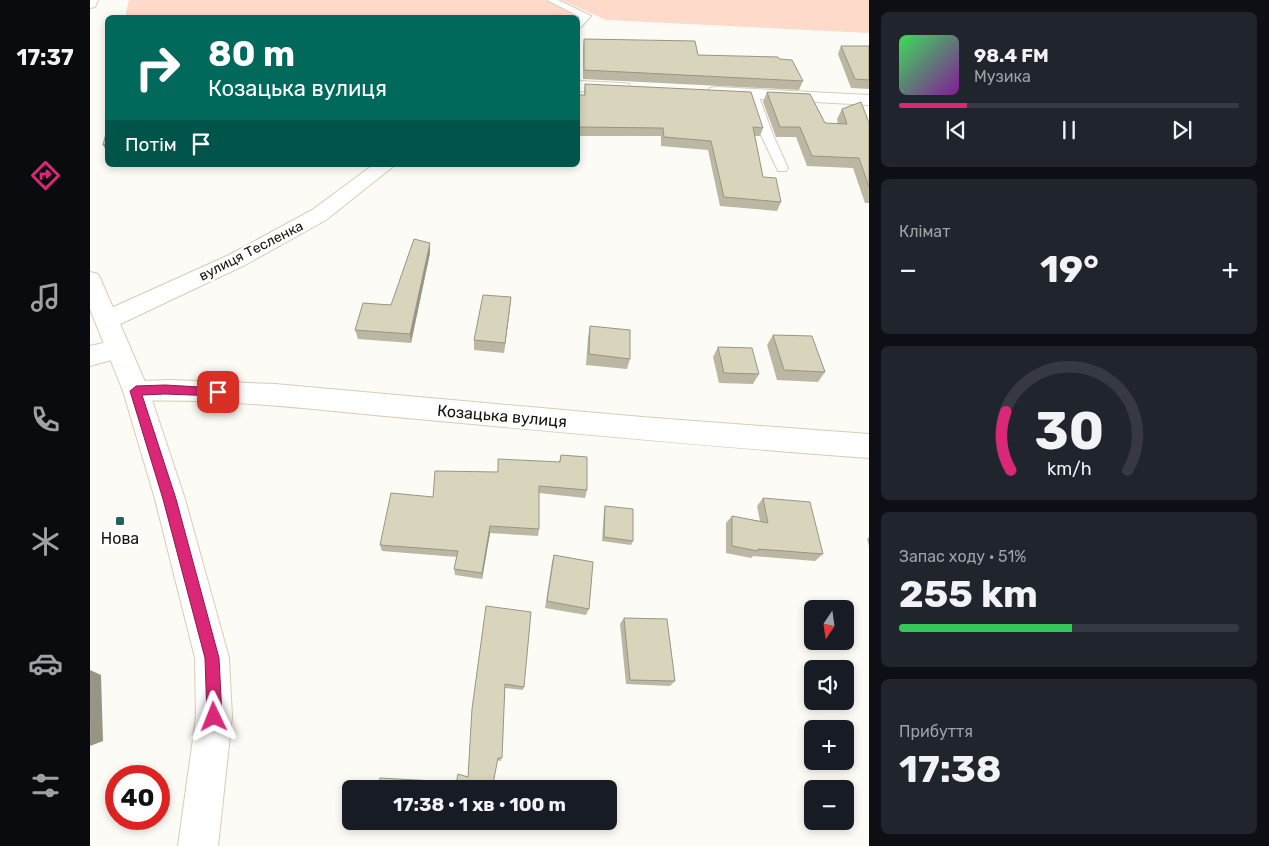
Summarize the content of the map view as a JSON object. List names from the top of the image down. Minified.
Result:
{"streets":{"street":["вулиця Тесленка","Козацька вулиця"]},"places":{"transit":["Нова"]},"north":"bottom","page":{"tabs":"17:37","turn":["80 m","Козацька вулиця"],"song":["98.4 FM","Музика"],"then":"Потім","tile":["Клімат",["Запас ходу · 51%","255 km"],["Прибуття","17:38"]],"heat":["−","19°","+"],"map_buttons":["+","−"],"limit":"40","trip":"17:38 · 1 хв · 100 m","gauge":["30","km/h"]}}
